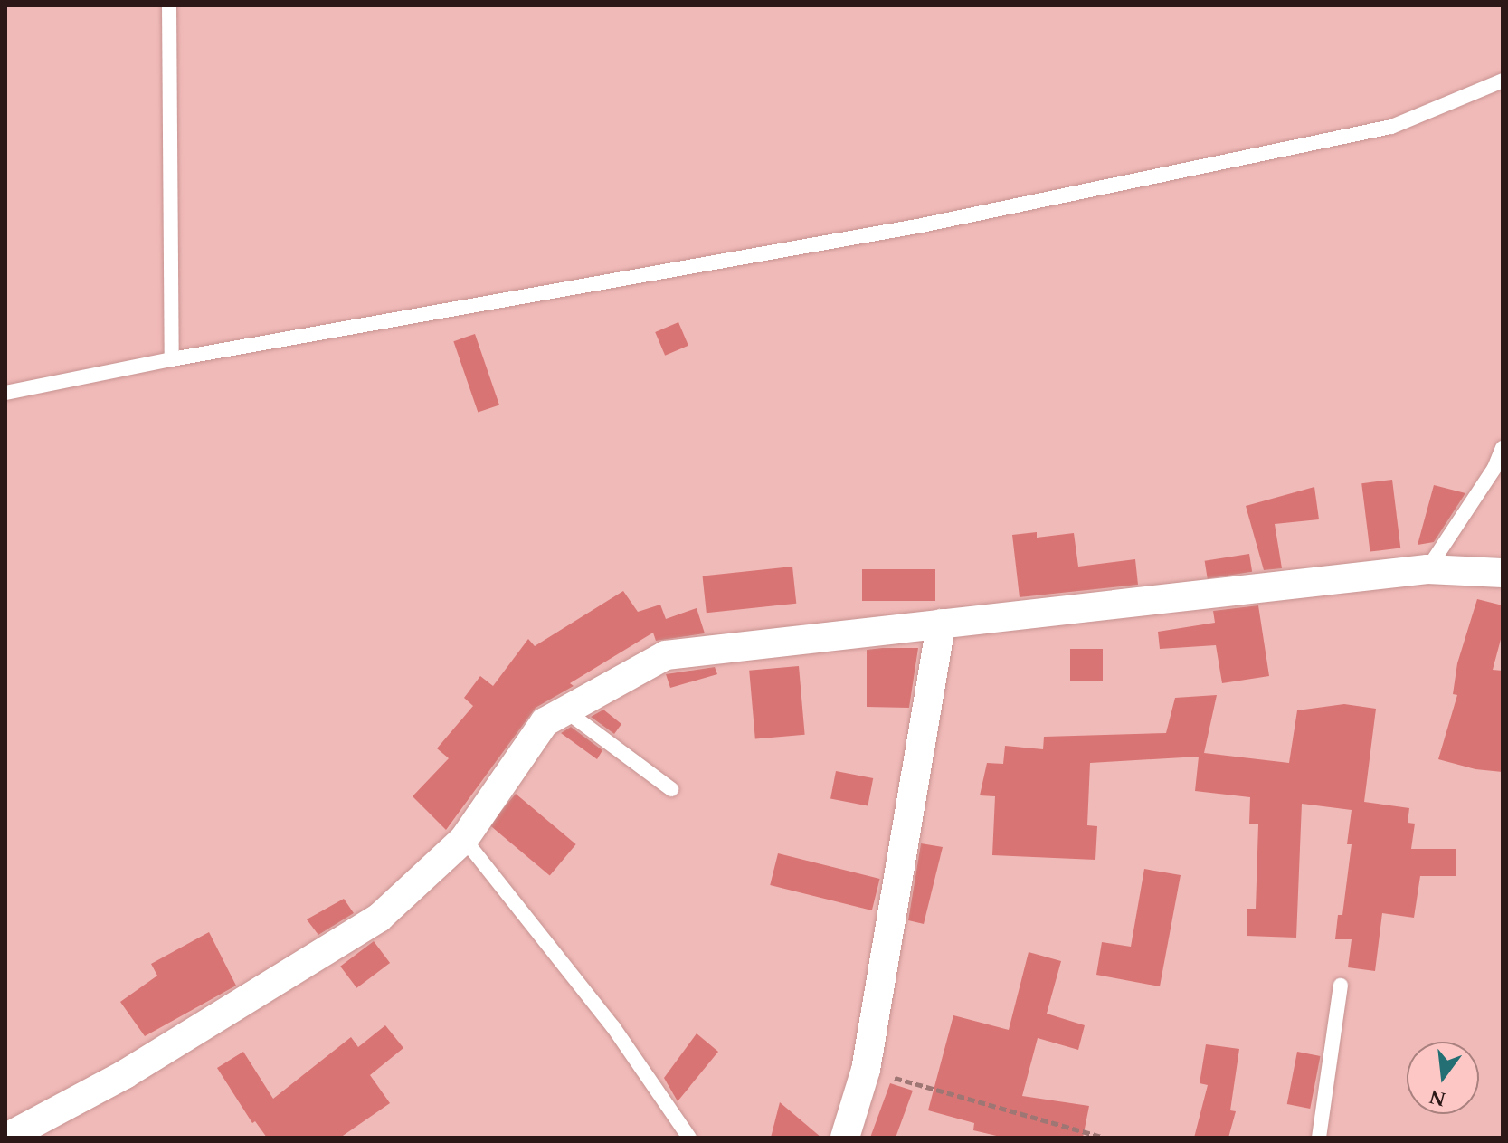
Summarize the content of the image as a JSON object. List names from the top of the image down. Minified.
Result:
{"north":"bottom"}
